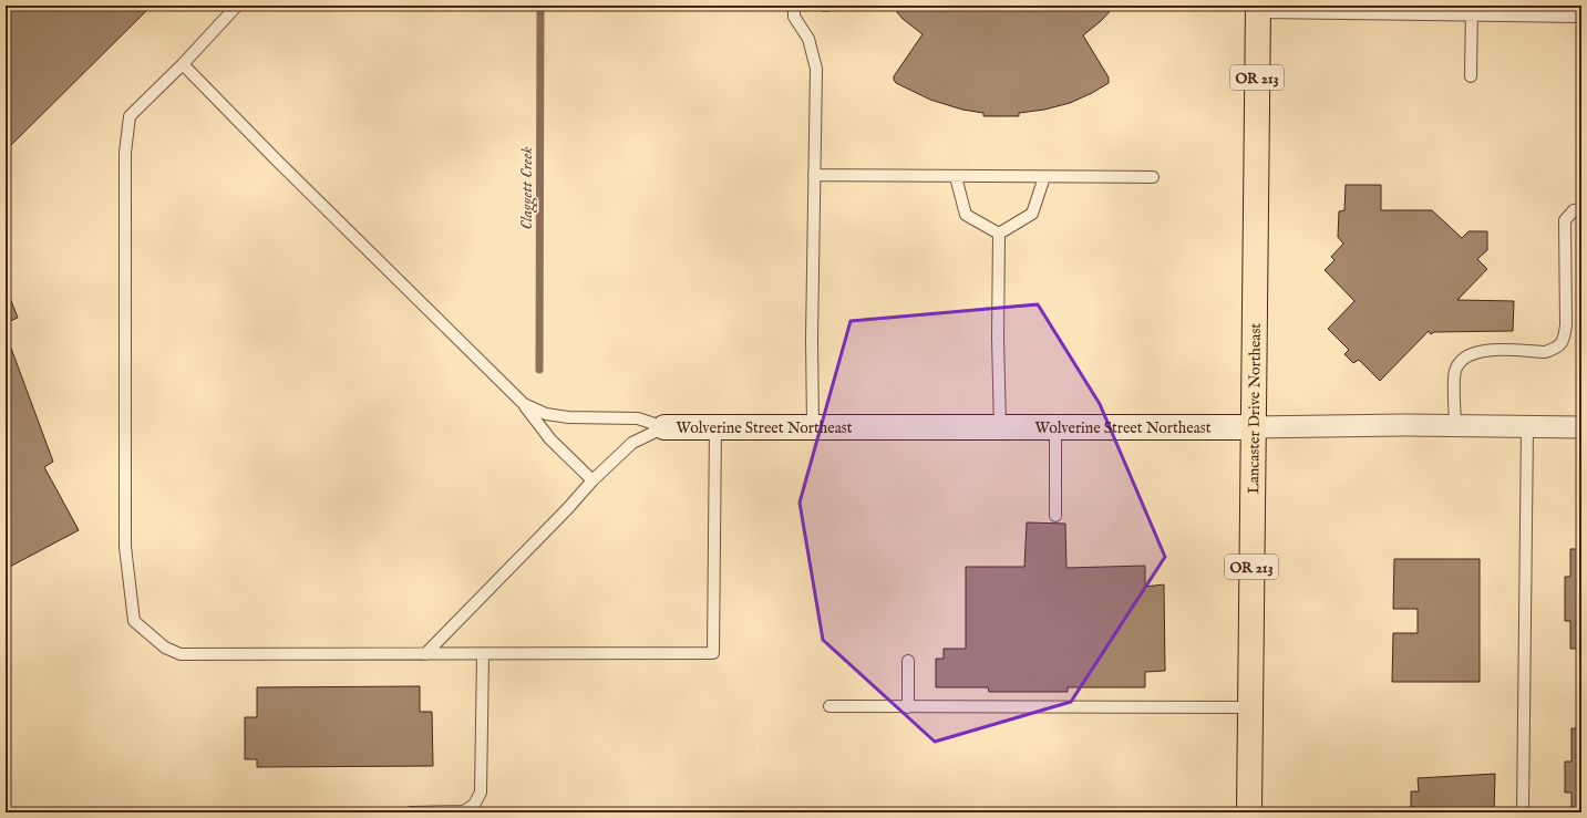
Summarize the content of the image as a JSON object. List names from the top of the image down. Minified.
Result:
{"streets":{"main road":["OR 213","Lancaster Drive Northeast"],"street":["Wolverine Street Northeast"]},"crossings":[["Lancaster Drive Northeast","Wolverine Street Northeast"]],"water":["Claggett Creek"]}
